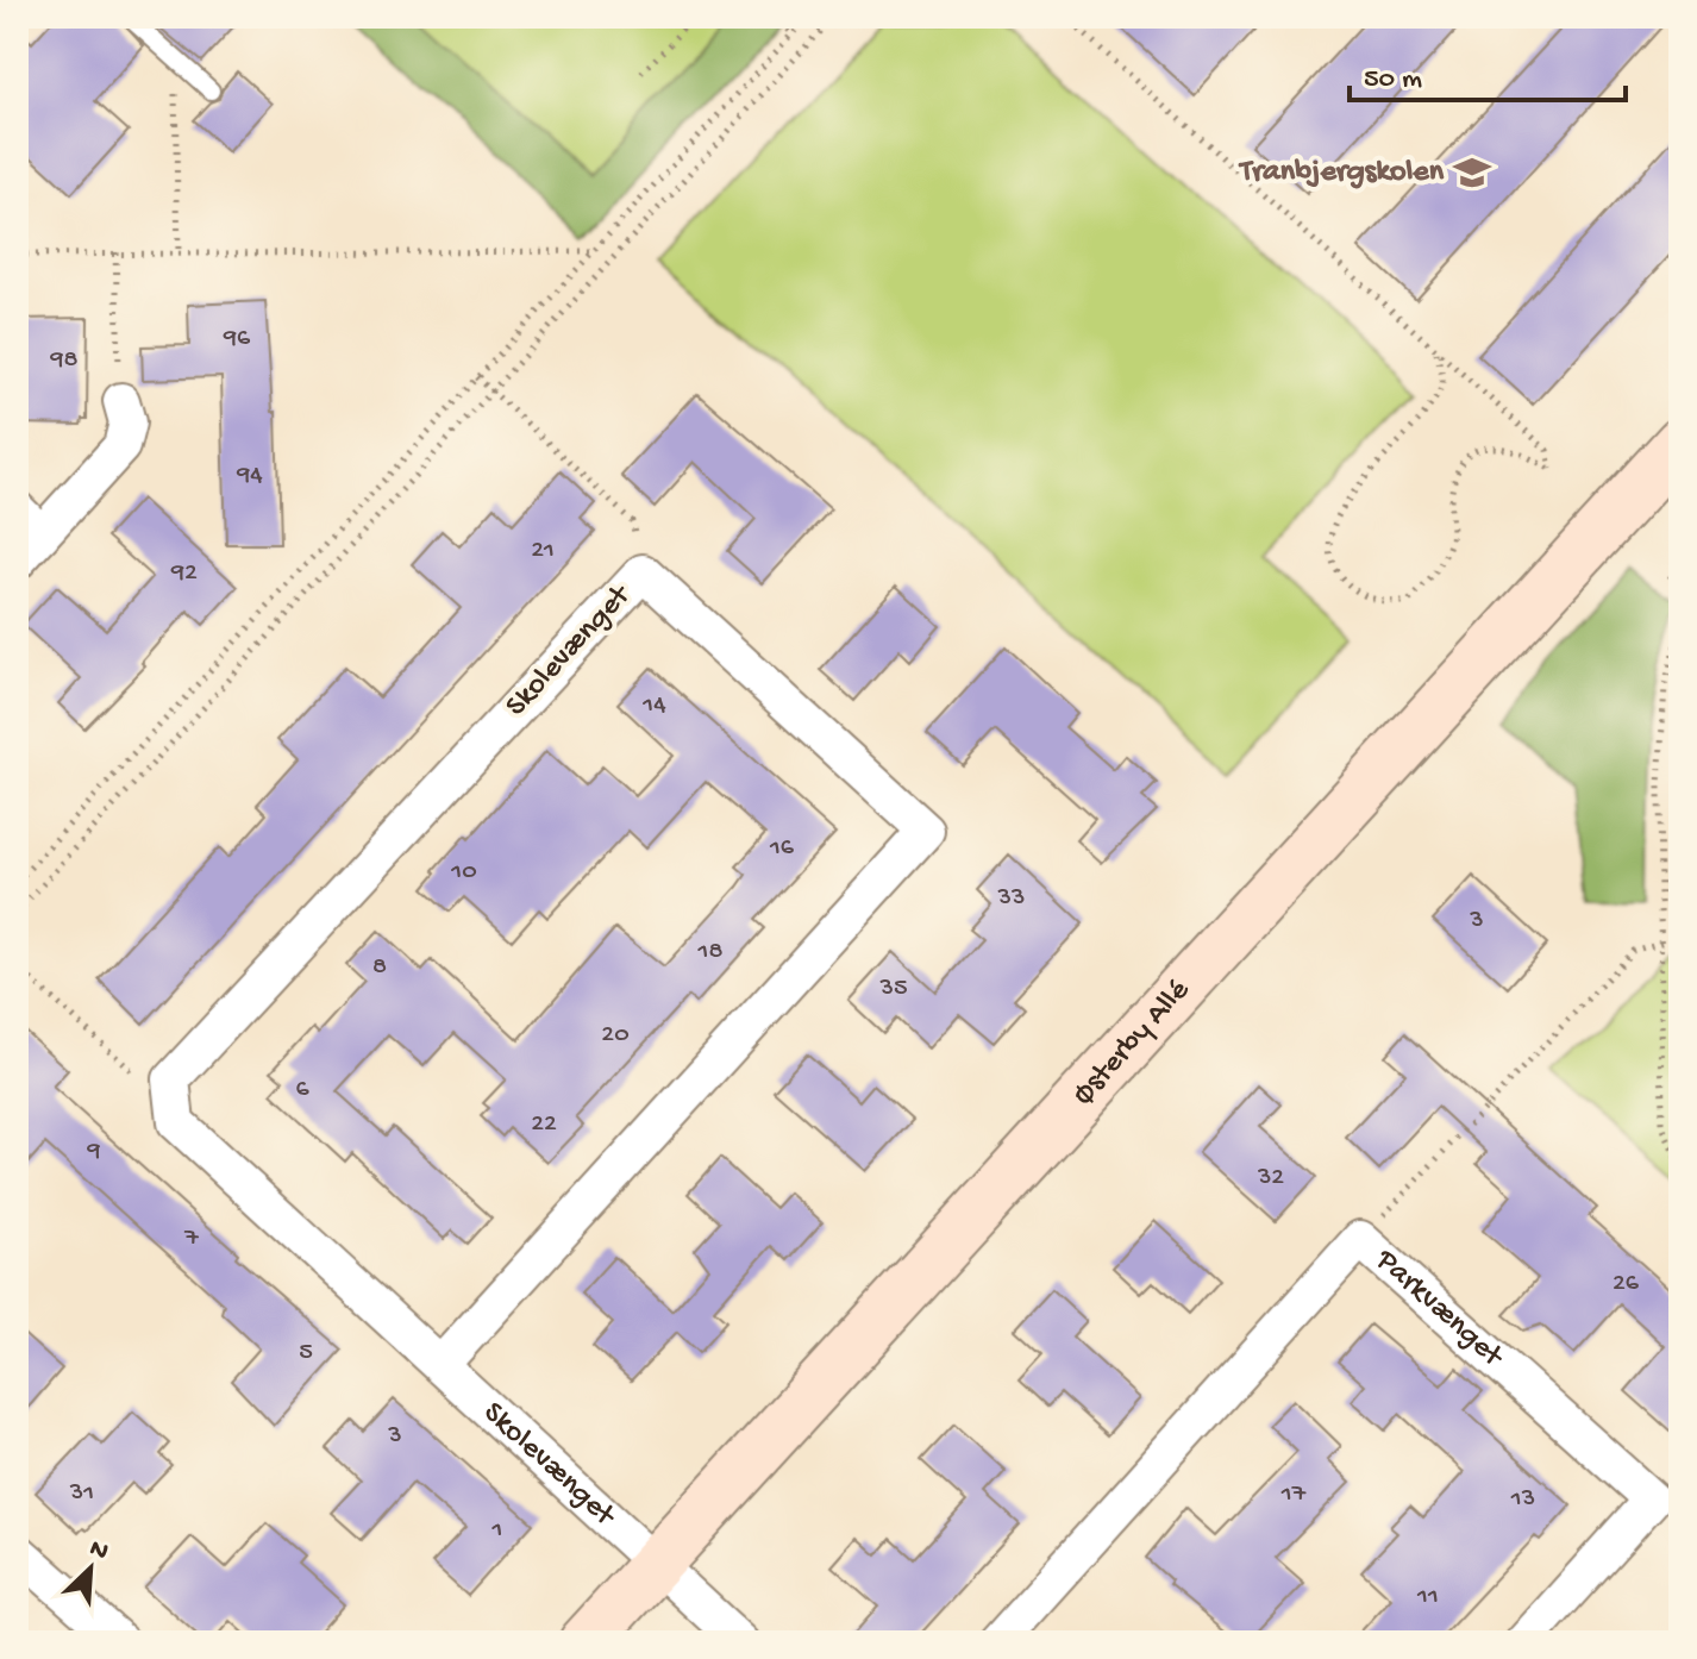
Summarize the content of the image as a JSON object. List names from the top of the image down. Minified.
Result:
{"streets":{"street":["Skolevænget","Østerby Allé","Parkvænget"]},"crossings":[["Skolevænget","Østerby Allé"]],"places":{"school or university":["Tranbjergskolen"]},"house_numbers":["96","98","94","21","92","14","16","10","33","3","18","8","35","20","6","22","9","32","7","26","5","3","31","17","13","1","11"],"scale_bar":"50 m","north":"top right"}
